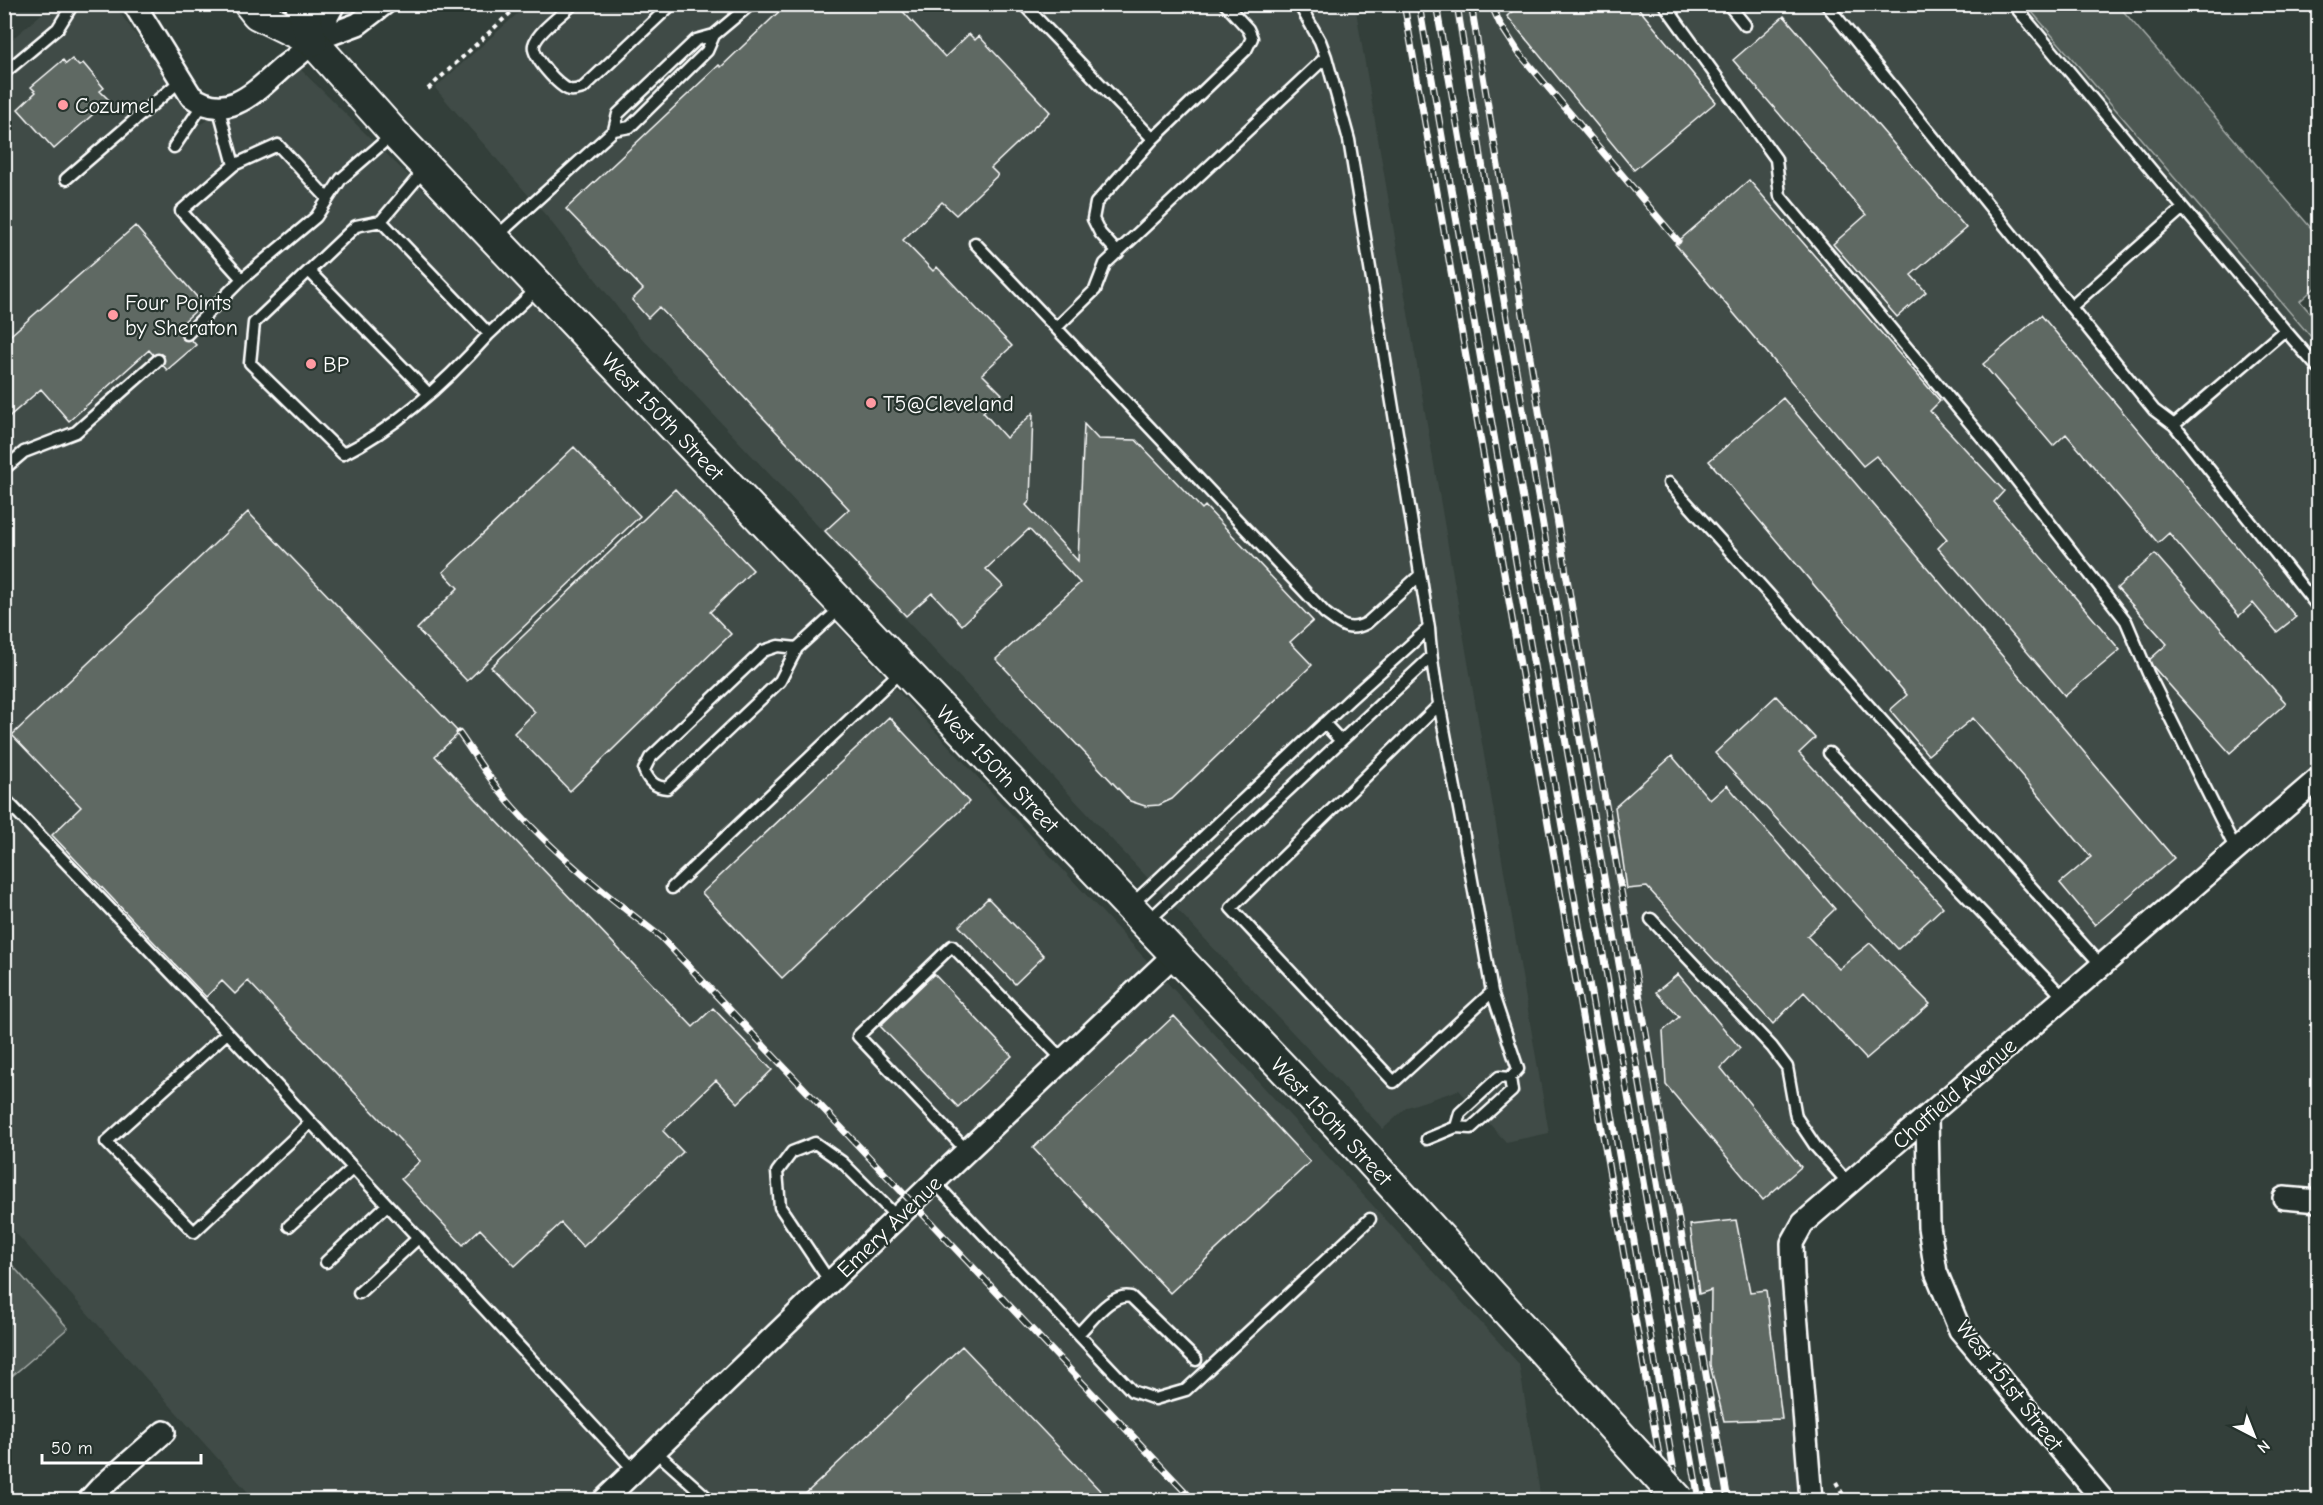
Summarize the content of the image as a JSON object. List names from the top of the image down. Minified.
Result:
{"streets":{"main road":["West 150th Street"],"street":["Chatfield Avenue","Emery Avenue","West 151st Street"]},"crossings":[["West 150th Street","Emery Avenue"],["Chatfield Avenue","West 151st Street"]],"places":["Cozumel","Four Points by Sheraton","BP","T5@Cleveland"],"scale_bar":"50 m","north":"bottom right"}
